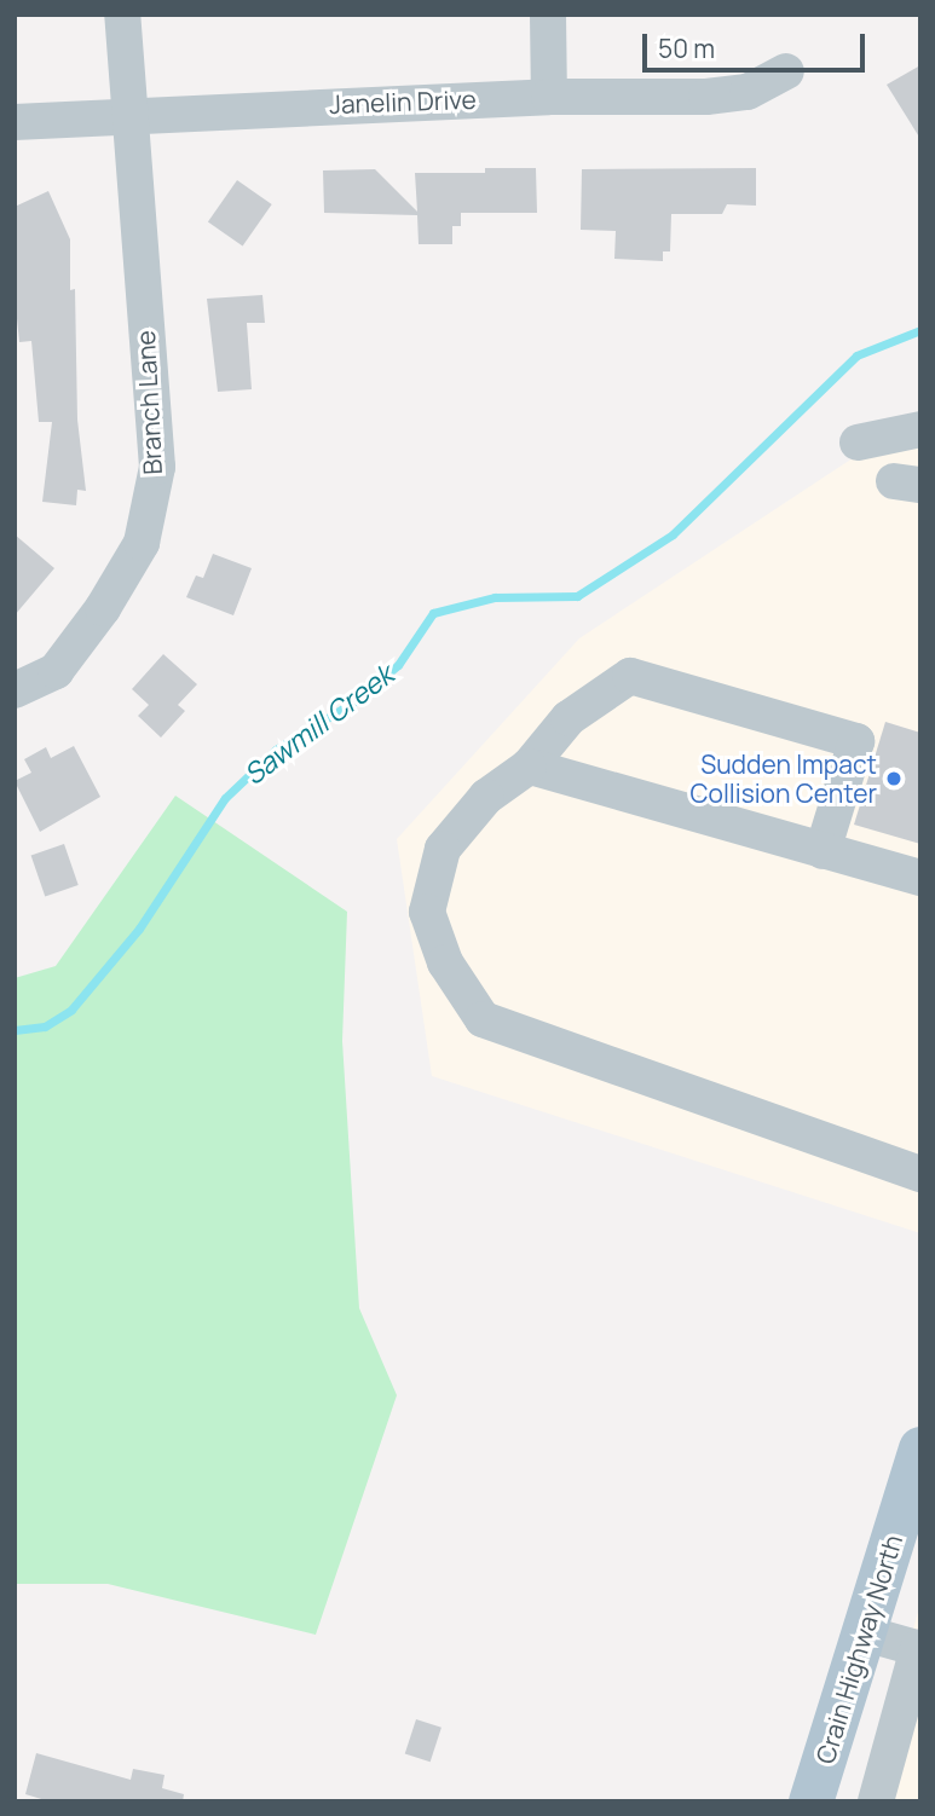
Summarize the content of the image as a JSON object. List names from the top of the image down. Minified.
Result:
{"streets":{"main road":["Crain Highway North"],"street":["Janelin Drive","Branch Lane"]},"crossings":[["Janelin Drive","Branch Lane"]],"water":["Sawmill Creek"],"places":["Sudden Impact Collision Center"],"scale_bar":"50 m"}
